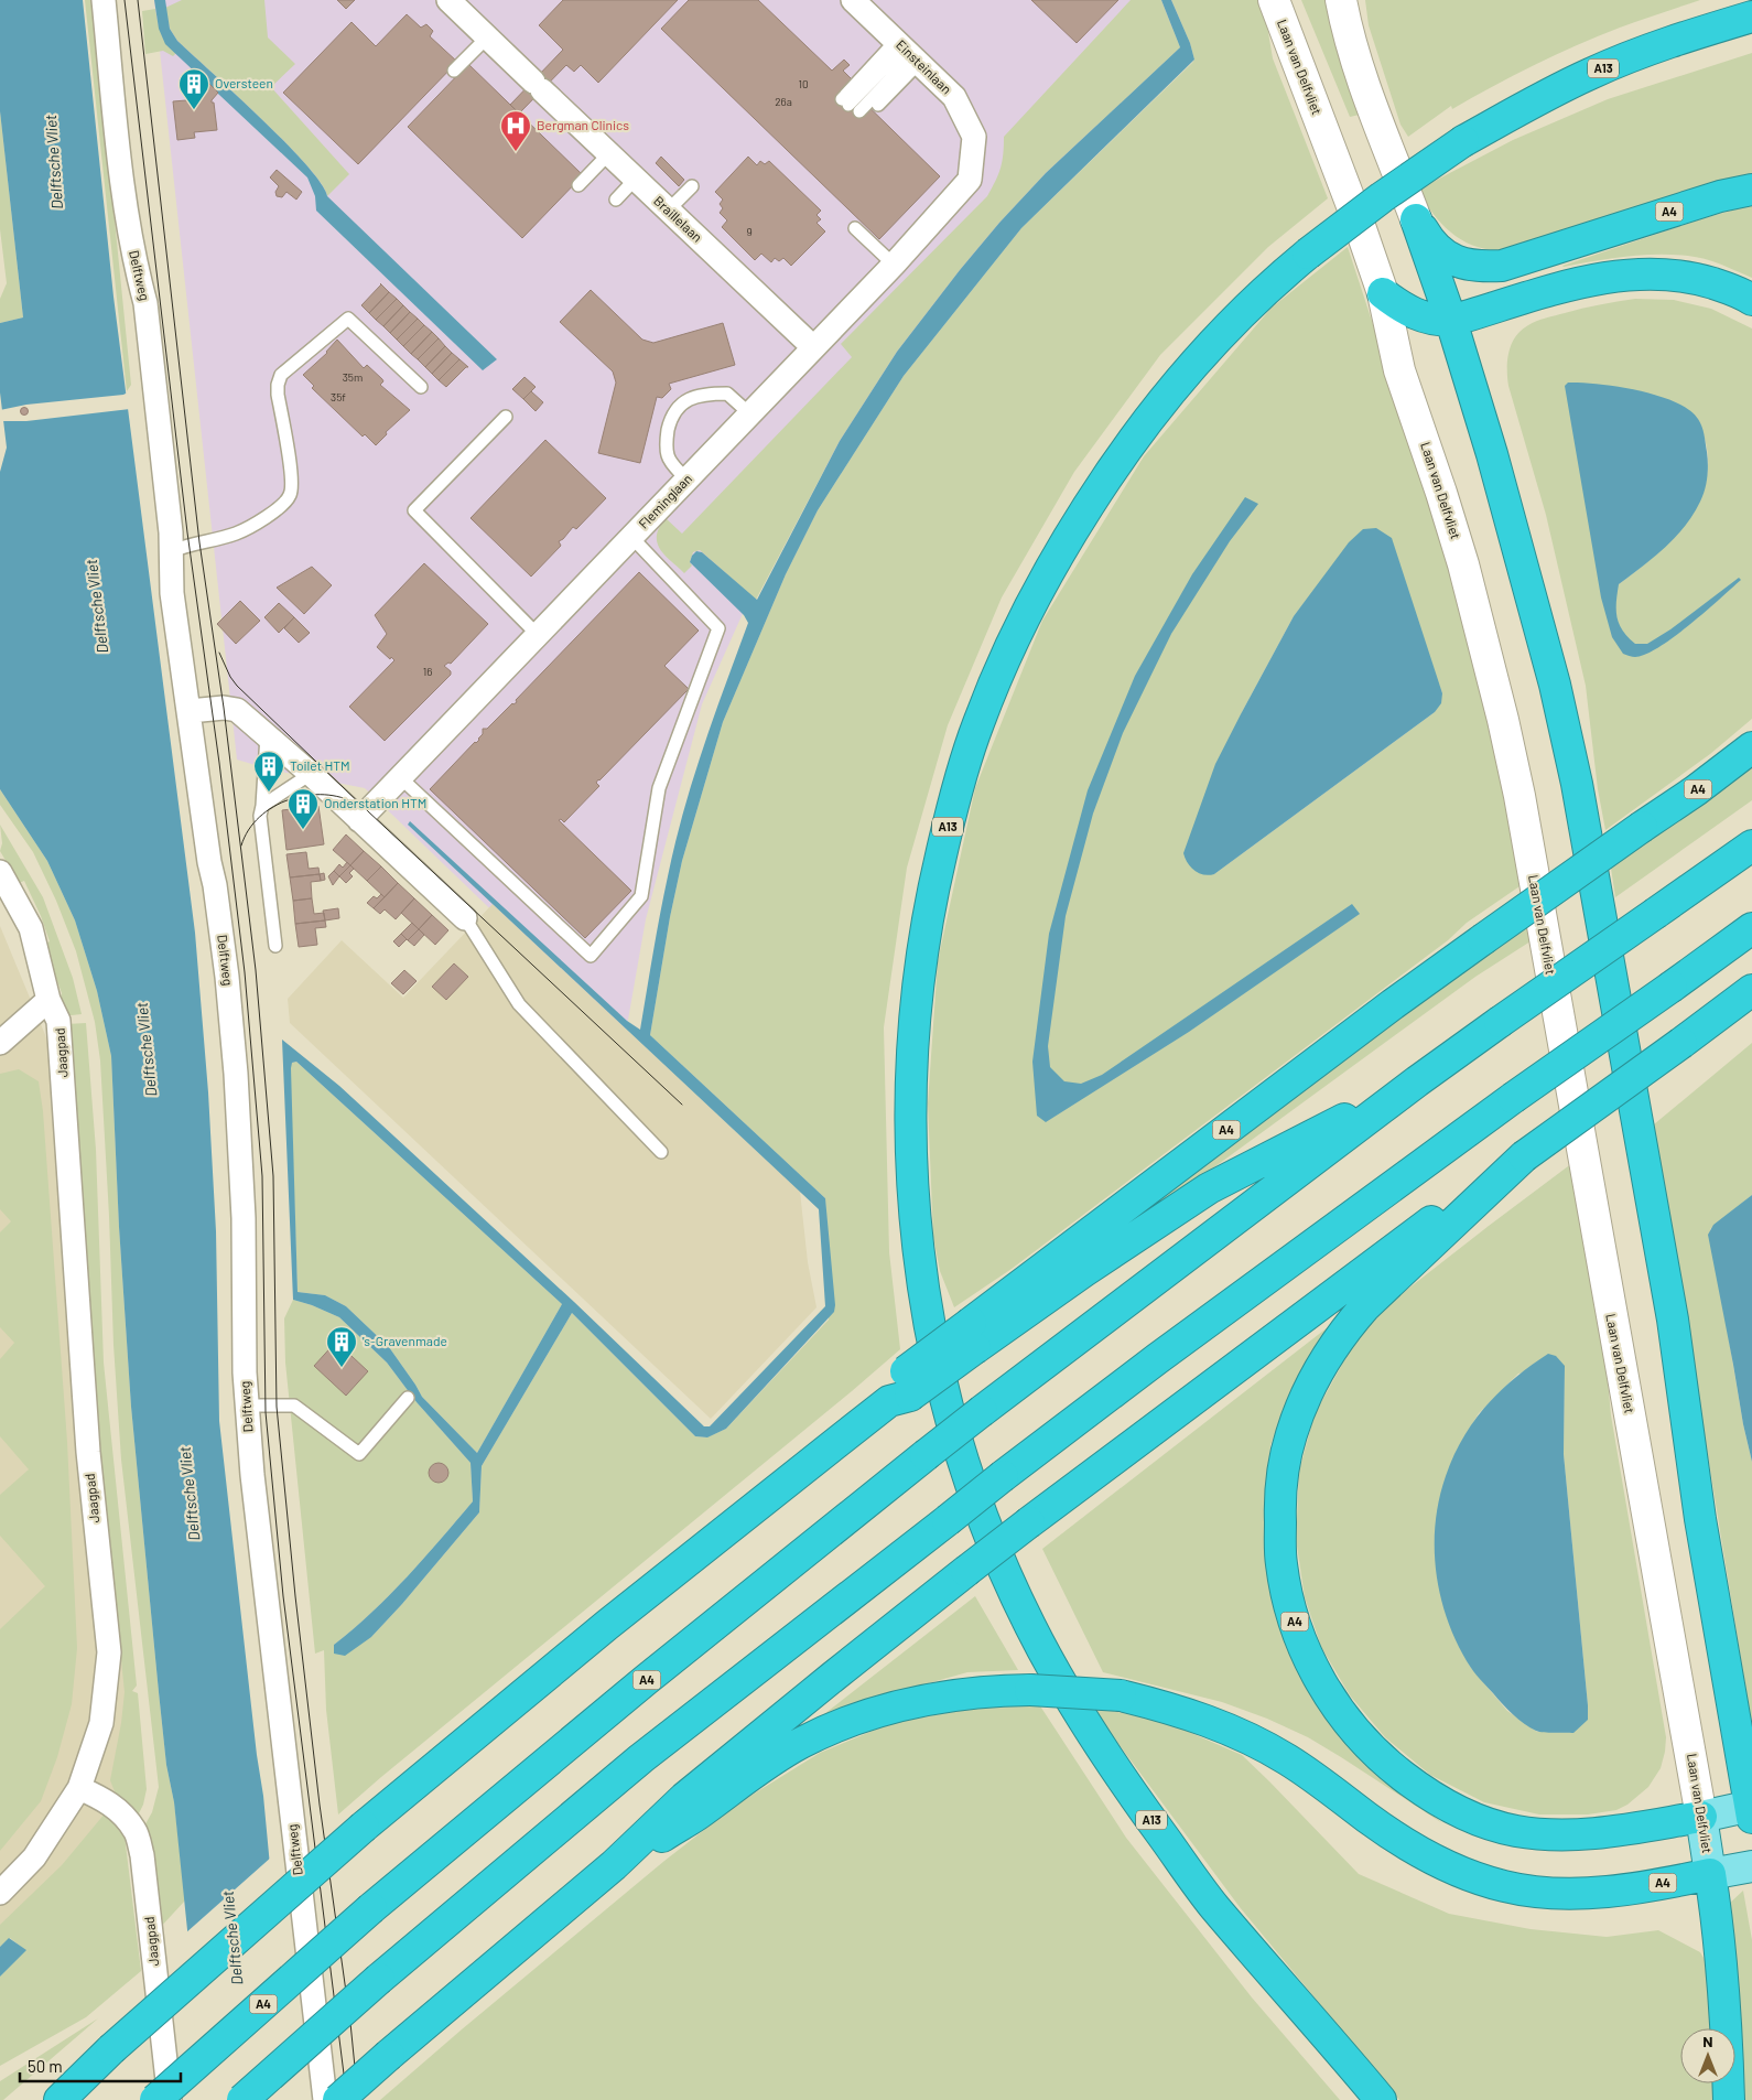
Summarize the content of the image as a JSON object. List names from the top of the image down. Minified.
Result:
{"streets":{"highway":["A13","A4"],"main road":["Laan van Delfvliet"],"street":["Einsteinlaan","Braillelaan","Delftweg","Fleminglaan","Jaagpad"]},"crossings":[["Einsteinlaan","Fleminglaan"],["Laan van Delfvliet","A4"],["Braillelaan","Fleminglaan"]],"water":["Delftsche Vliet"],"places":{"building":["Oversteen","Toilet HTM","Onderstation HTM","'s-Gravenmade"],"hospital":["Bergman Clinics"]},"house_numbers":["10","26a","9","35m","35f","16"],"scale_bar":"50 m","north":"top"}
